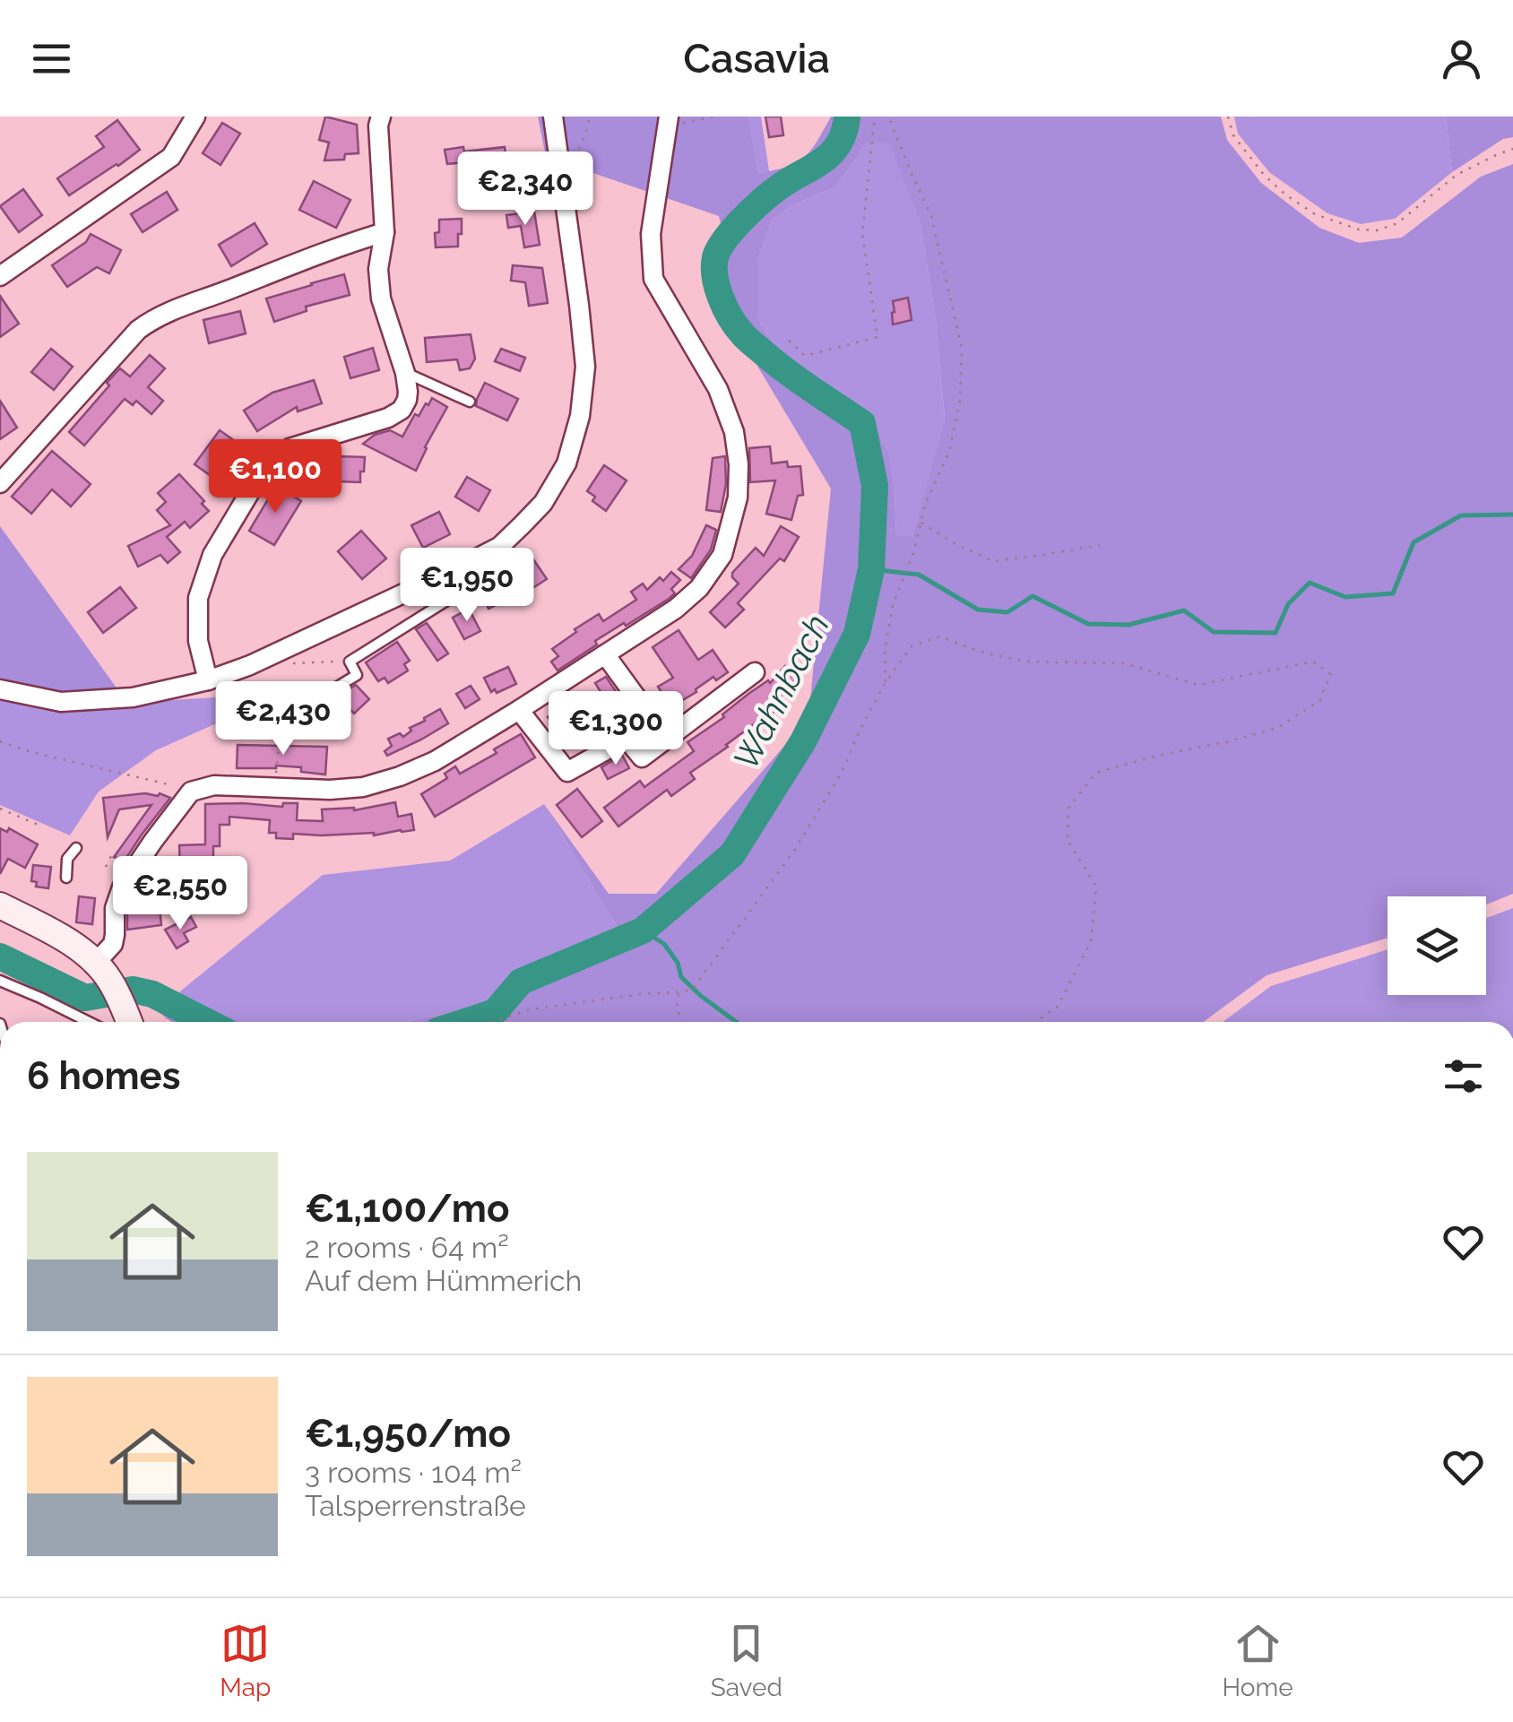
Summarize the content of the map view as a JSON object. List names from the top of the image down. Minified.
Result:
{"water":["Wahnbach"],"page":{"header":"Casavia","price":["€2,340","€1,100","€1,950","€2,430","€1,300","€2,550"],"heading":"6 homes","list":[{"name":"€1,100/mo","note":"2 rooms · 64 m² · Auf dem Hümmerich"},{"name":"€1,950/mo","note":"3 rooms · 104 m² · Talsperrenstraße"}],"tabs":["Map","Saved","Home"]}}
